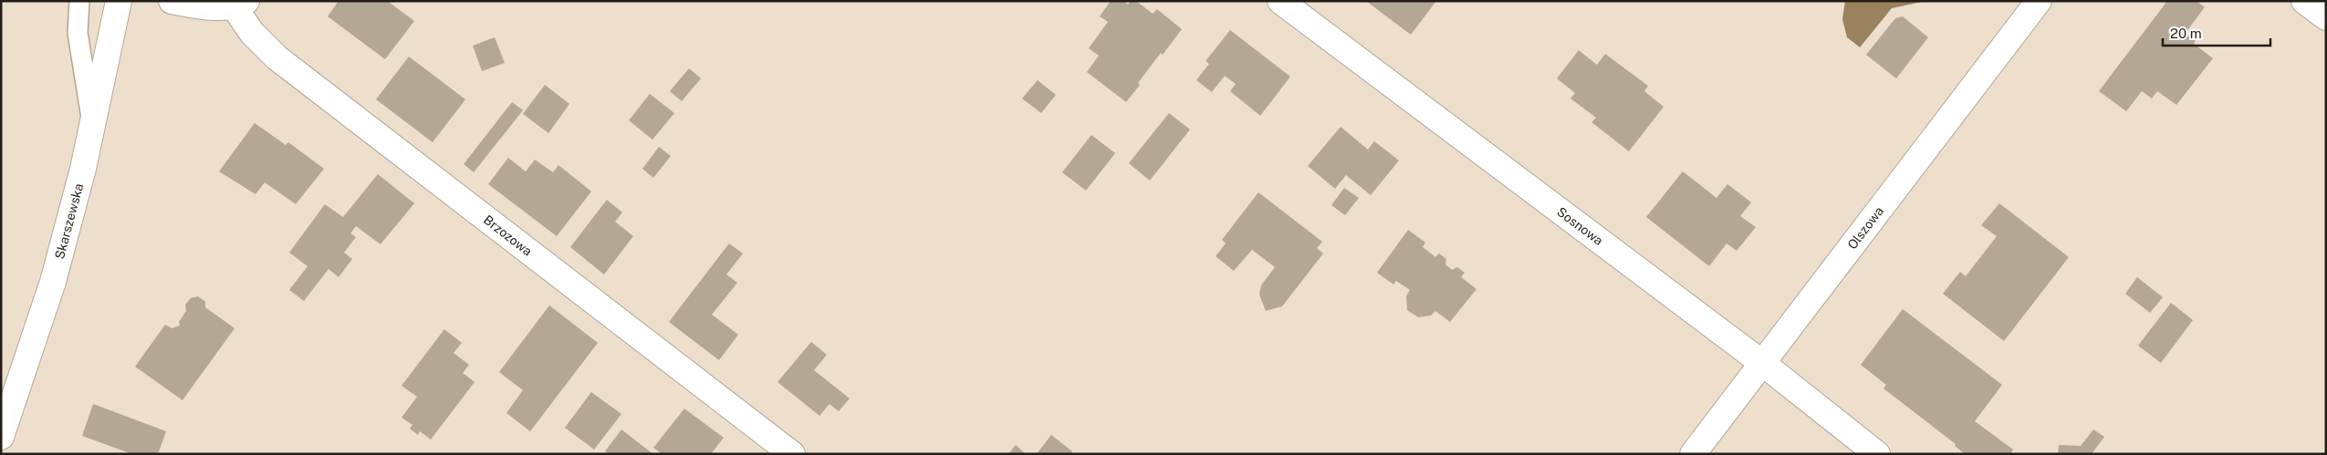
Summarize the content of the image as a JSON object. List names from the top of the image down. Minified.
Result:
{"streets":{"street":["Skarszewska","Sosnowa","Olszowa","Brzozowa"]},"crossings":[["Sosnowa","Olszowa"]],"scale_bar":"20 m"}
